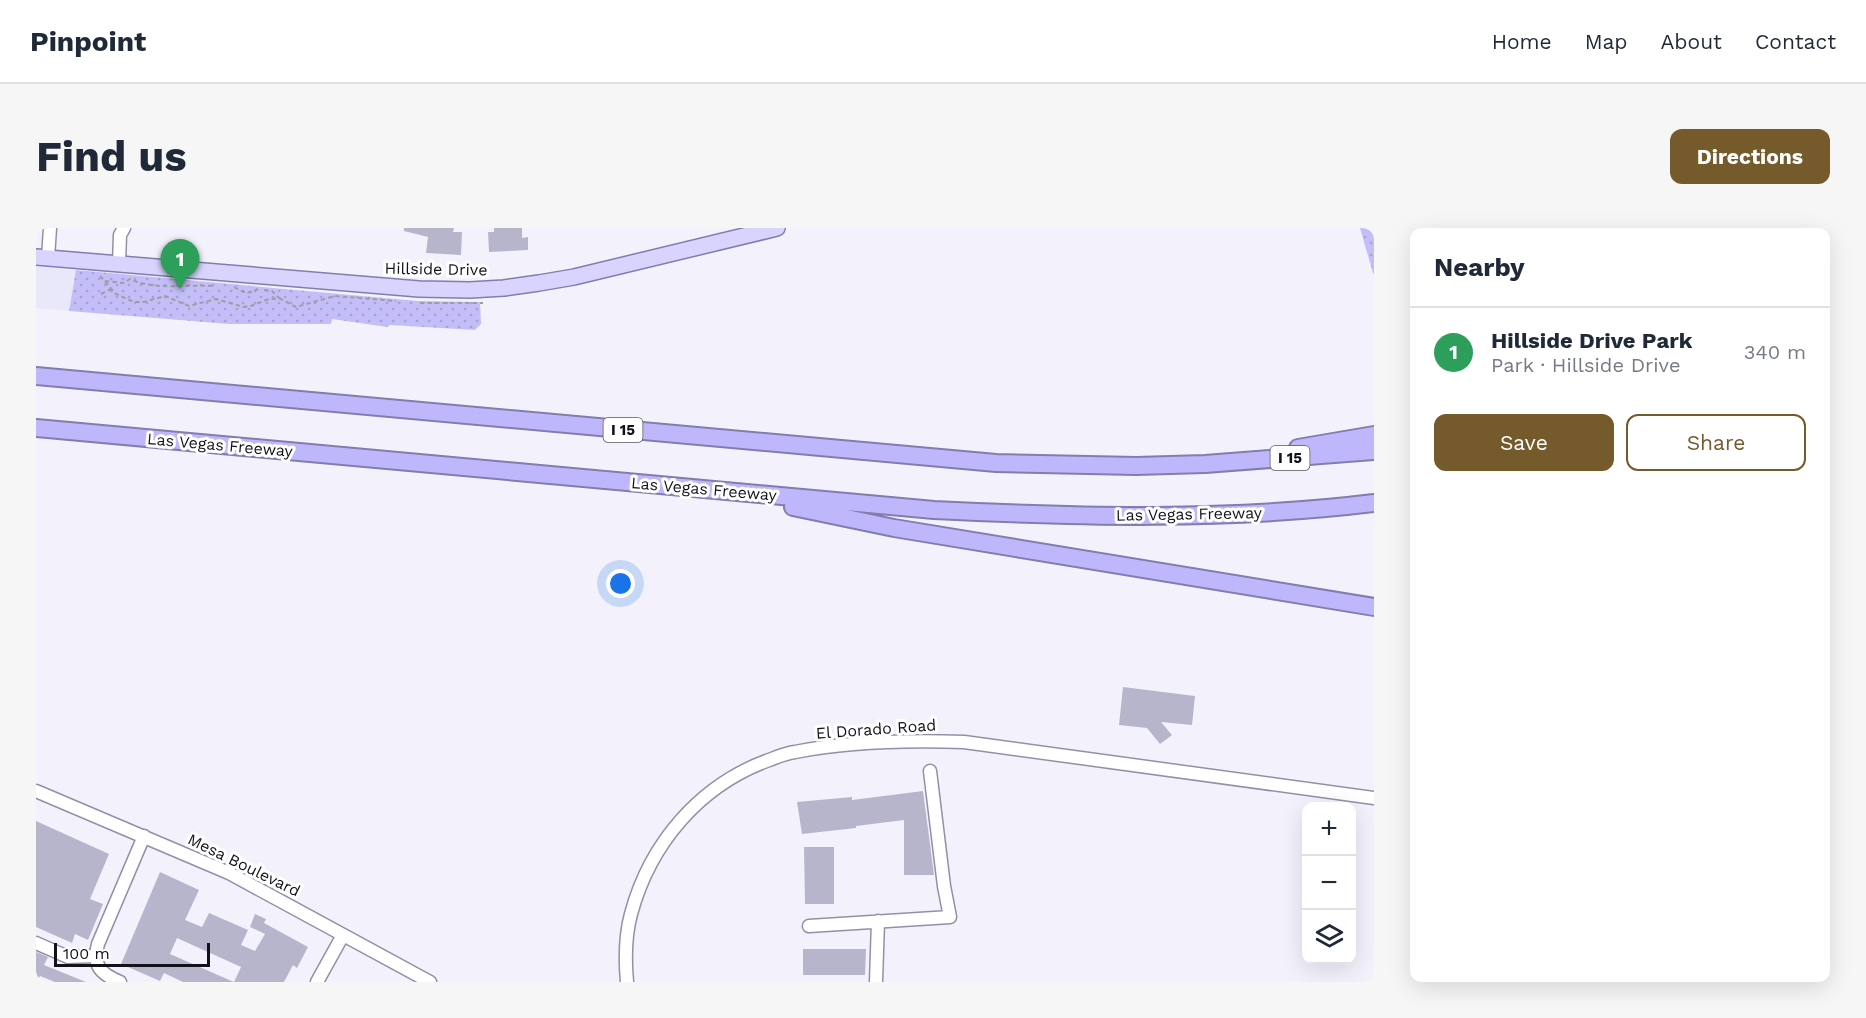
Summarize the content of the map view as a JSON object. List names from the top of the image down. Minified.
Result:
{"streets":{"highway":["I 15","Las Vegas Freeway"],"main road":["Hillside Drive"],"street":["El Dorado Road","Mesa Boulevard"]},"scale_bar":"100 m","page":{"header":"Pinpoint","nav":["Home","Map","About","Contact"],"buttons":["Directions",["Save","Share"]],"title":"Find us","heading":"Nearby","pins":"1","list":[{"mark":"1","name":"Hillside Drive Park","note":"Park · Hillside Drive","value":"340 m"}],"map_buttons":["+","−"],"scale":"100 m"}}
